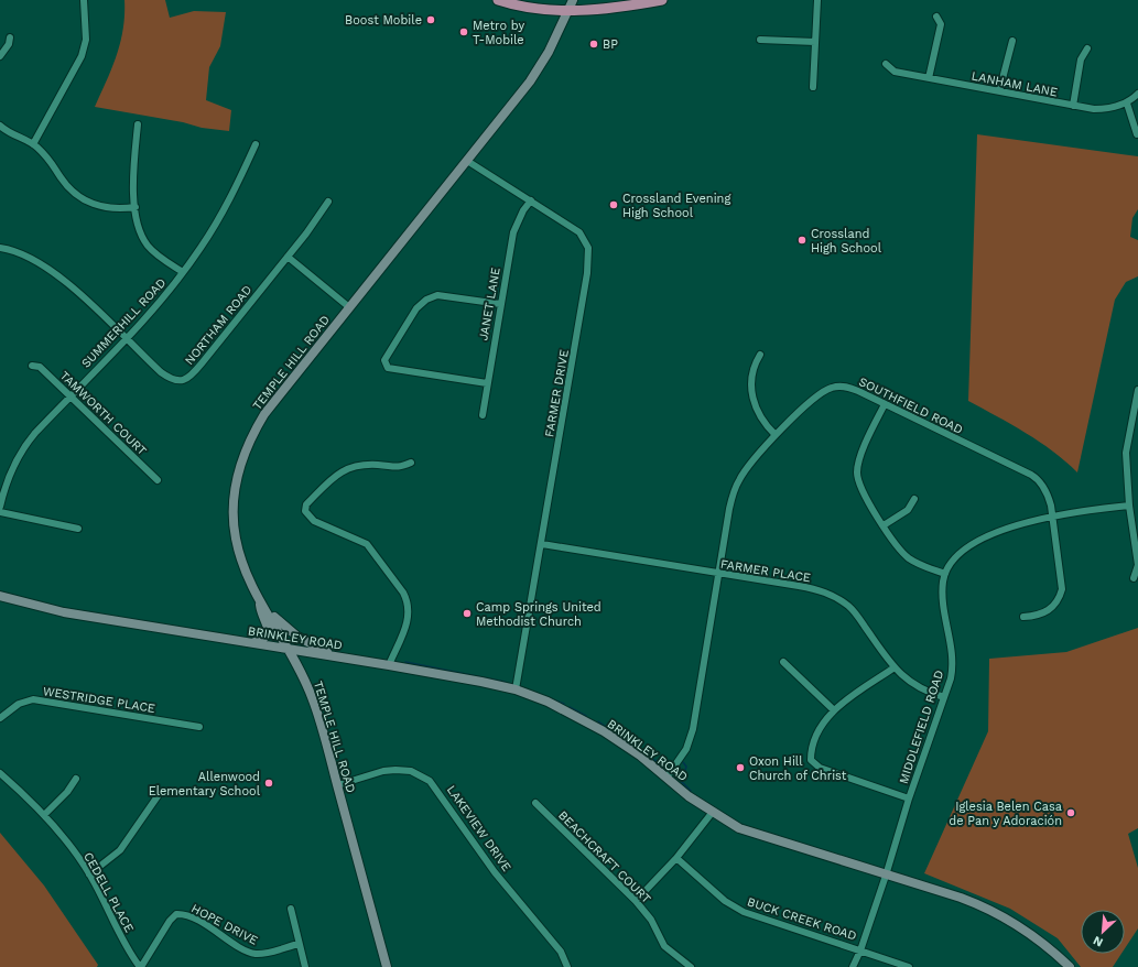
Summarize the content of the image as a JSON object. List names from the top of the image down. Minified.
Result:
{"streets":{"main road":["TEMPLE HILL ROAD","BRINKLEY ROAD"],"street":["LANHAM LANE","JANET LANE","SUMMERHILL ROAD","NORTHAM ROAD","FARMER DRIVE","SOUTHFIELD ROAD","TAMWORTH COURT","FARMER PLACE","WESTRIDGE PLACE","MIDDLEFIELD ROAD","LAKEVIEW DRIVE","BEACHCRAFT COURT","CEDELL PLACE","BUCK CREEK ROAD","HOPE DRIVE"]},"crossings":[["JANET LANE","FARMER DRIVE"],["SUMMERHILL ROAD","NORTHAM ROAD"],["SUMMERHILL ROAD","TAMWORTH COURT"],["TEMPLE HILL ROAD","FARMER DRIVE"],["TEMPLE HILL ROAD","BRINKLEY ROAD"],["TEMPLE HILL ROAD","LAKEVIEW DRIVE"],["FARMER DRIVE","FARMER PLACE"],["FARMER DRIVE","BRINKLEY ROAD"],["SOUTHFIELD ROAD","FARMER PLACE"],["SOUTHFIELD ROAD","BRINKLEY ROAD"],["FARMER PLACE","MIDDLEFIELD ROAD"],["BRINKLEY ROAD","MIDDLEFIELD ROAD"],["MIDDLEFIELD ROAD","BUCK CREEK ROAD"],["CEDELL PLACE","HOPE DRIVE"]],"places":["Boost Mobile","Metro by T-Mobile","BP","Crossland Evening High School","Crossland High School","Camp Springs United Methodist Church","Oxon Hill Church of Christ","Allenwood Elementary School","Iglesia Belen Casa de Pan y Adoración"],"north":"bottom left"}
